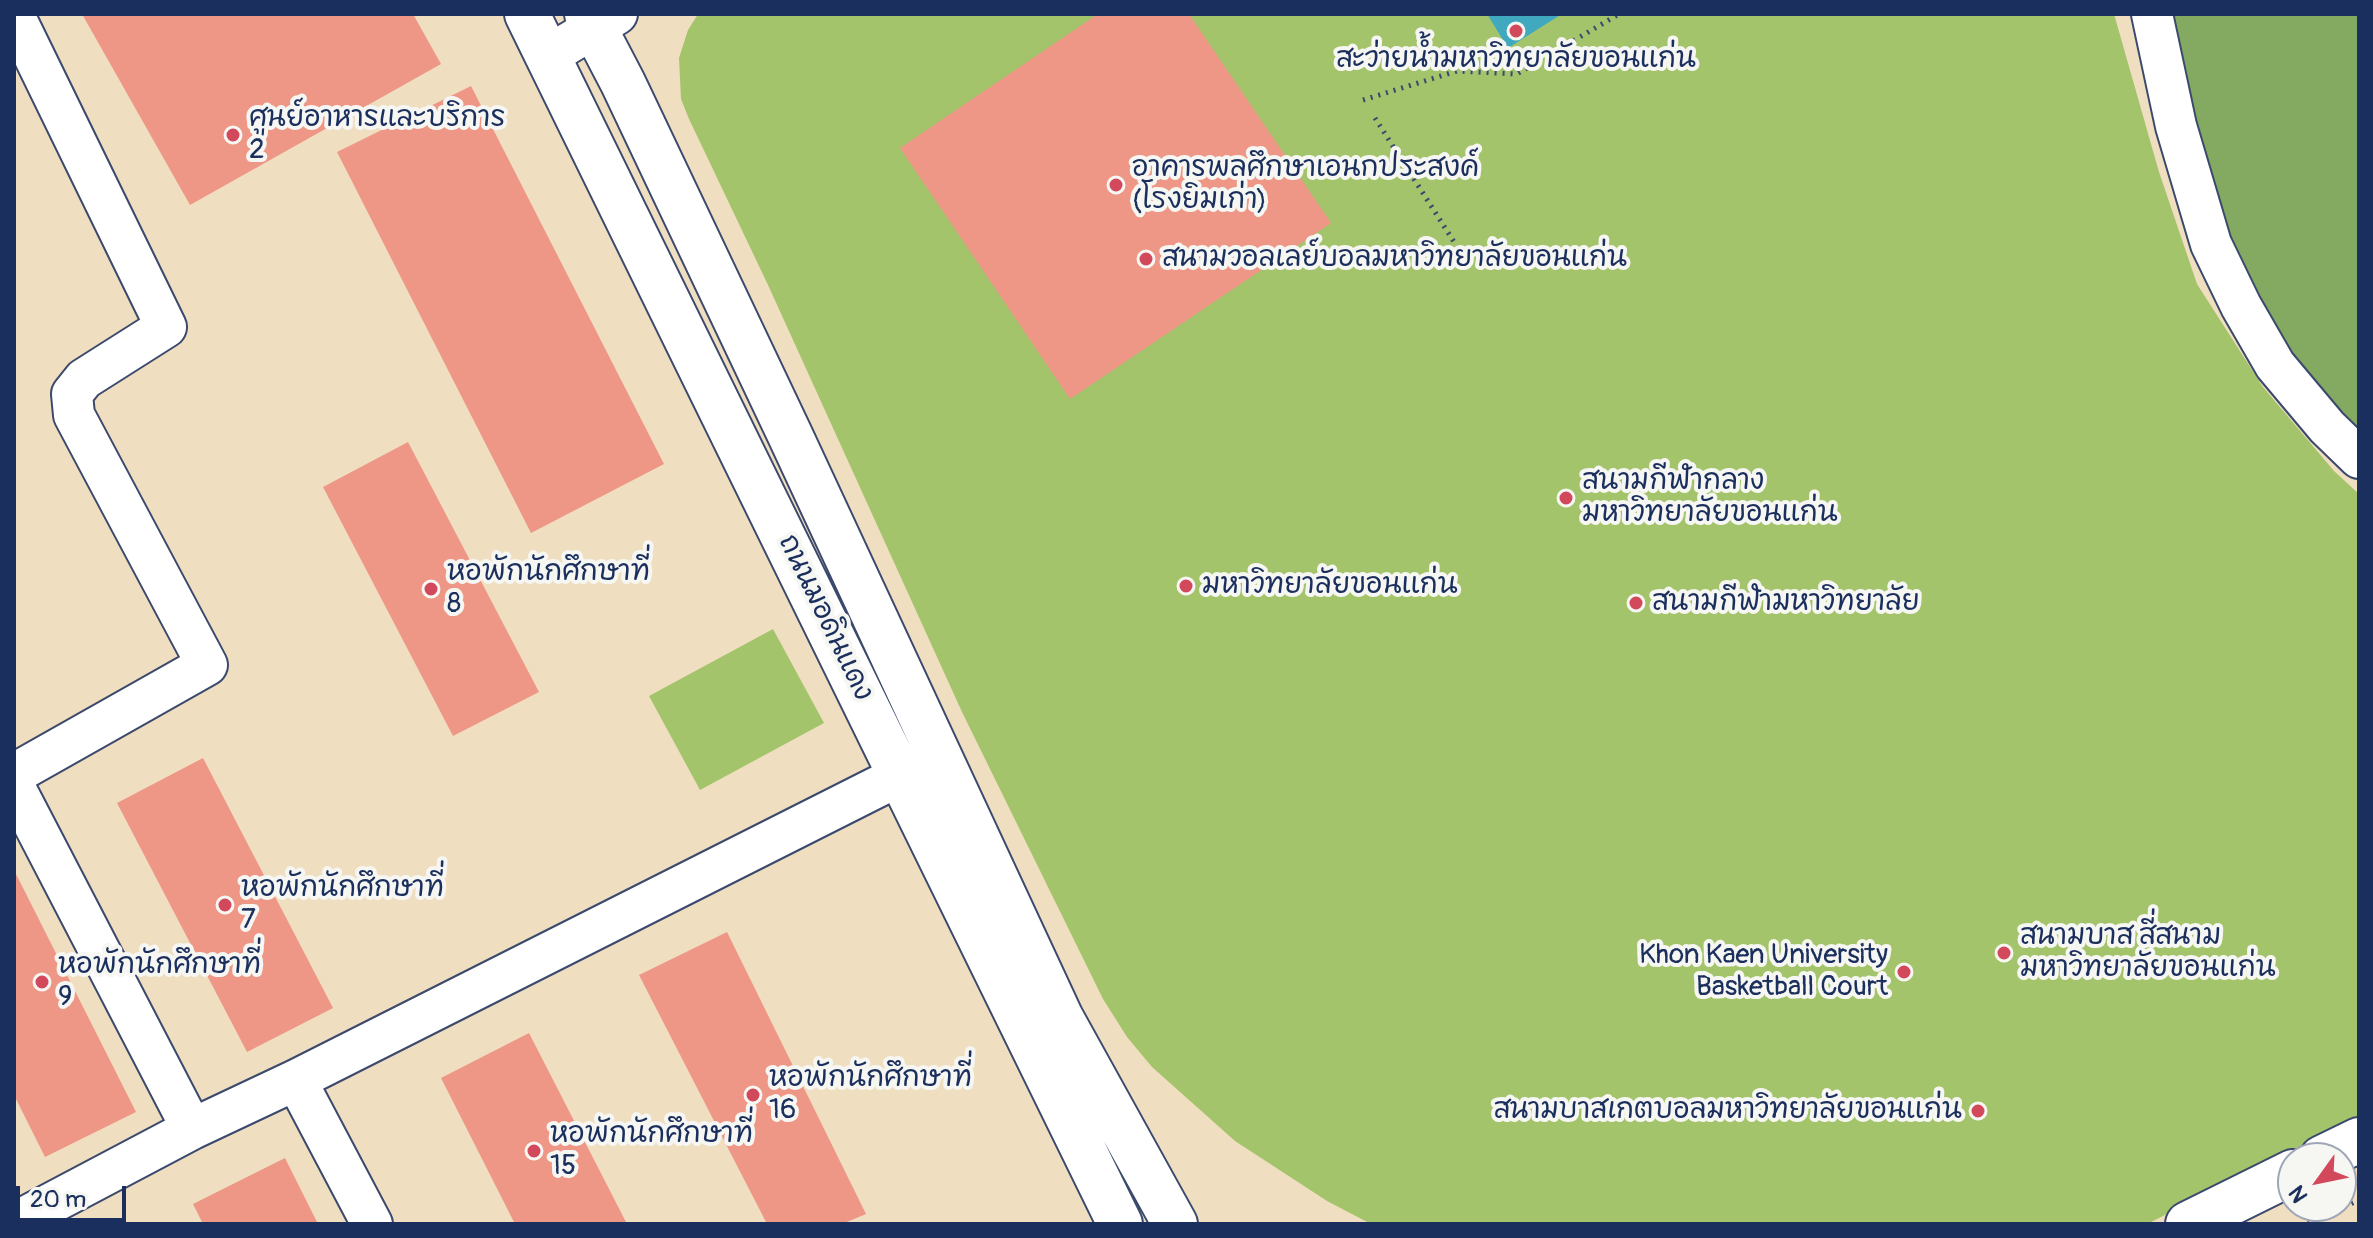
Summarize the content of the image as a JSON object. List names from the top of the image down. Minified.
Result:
{"streets":{"street":["ถนนมอดินแดง"]},"places":["สะว่ายน้ำมหาวิทยาลัยขอนแก่น","ศูนย์อาหารและบริการ 2","อาคารพลศึกษาเอนกประสงค์ (โรงยิมเก่า)","สนามวอลเลย์บอลมหาวิทยาลัยขอนแก่น","สนามกีฬากลาง มหาวิทยาลัยขอนแก่น","มหาวิทยาลัยขอนแก่น","หอพักนักศึกษาที่ 8","สนามกีฬามหาวิทยาลัย","หอพักนักศึกษาที่ 7","สนามบาส สี่สนาม มหาวิทยาลัยขอนแก่น","Khon Kaen University Basketball Court","หอพักนักศึกษาที่ 9","หอพักนักศึกษาที่ 16","สนามบาสเกตบอลมหาวิทยาลัยขอนแก่น","หอพักนักศึกษาที่ 15"],"scale_bar":"20 m","north":"bottom left"}
